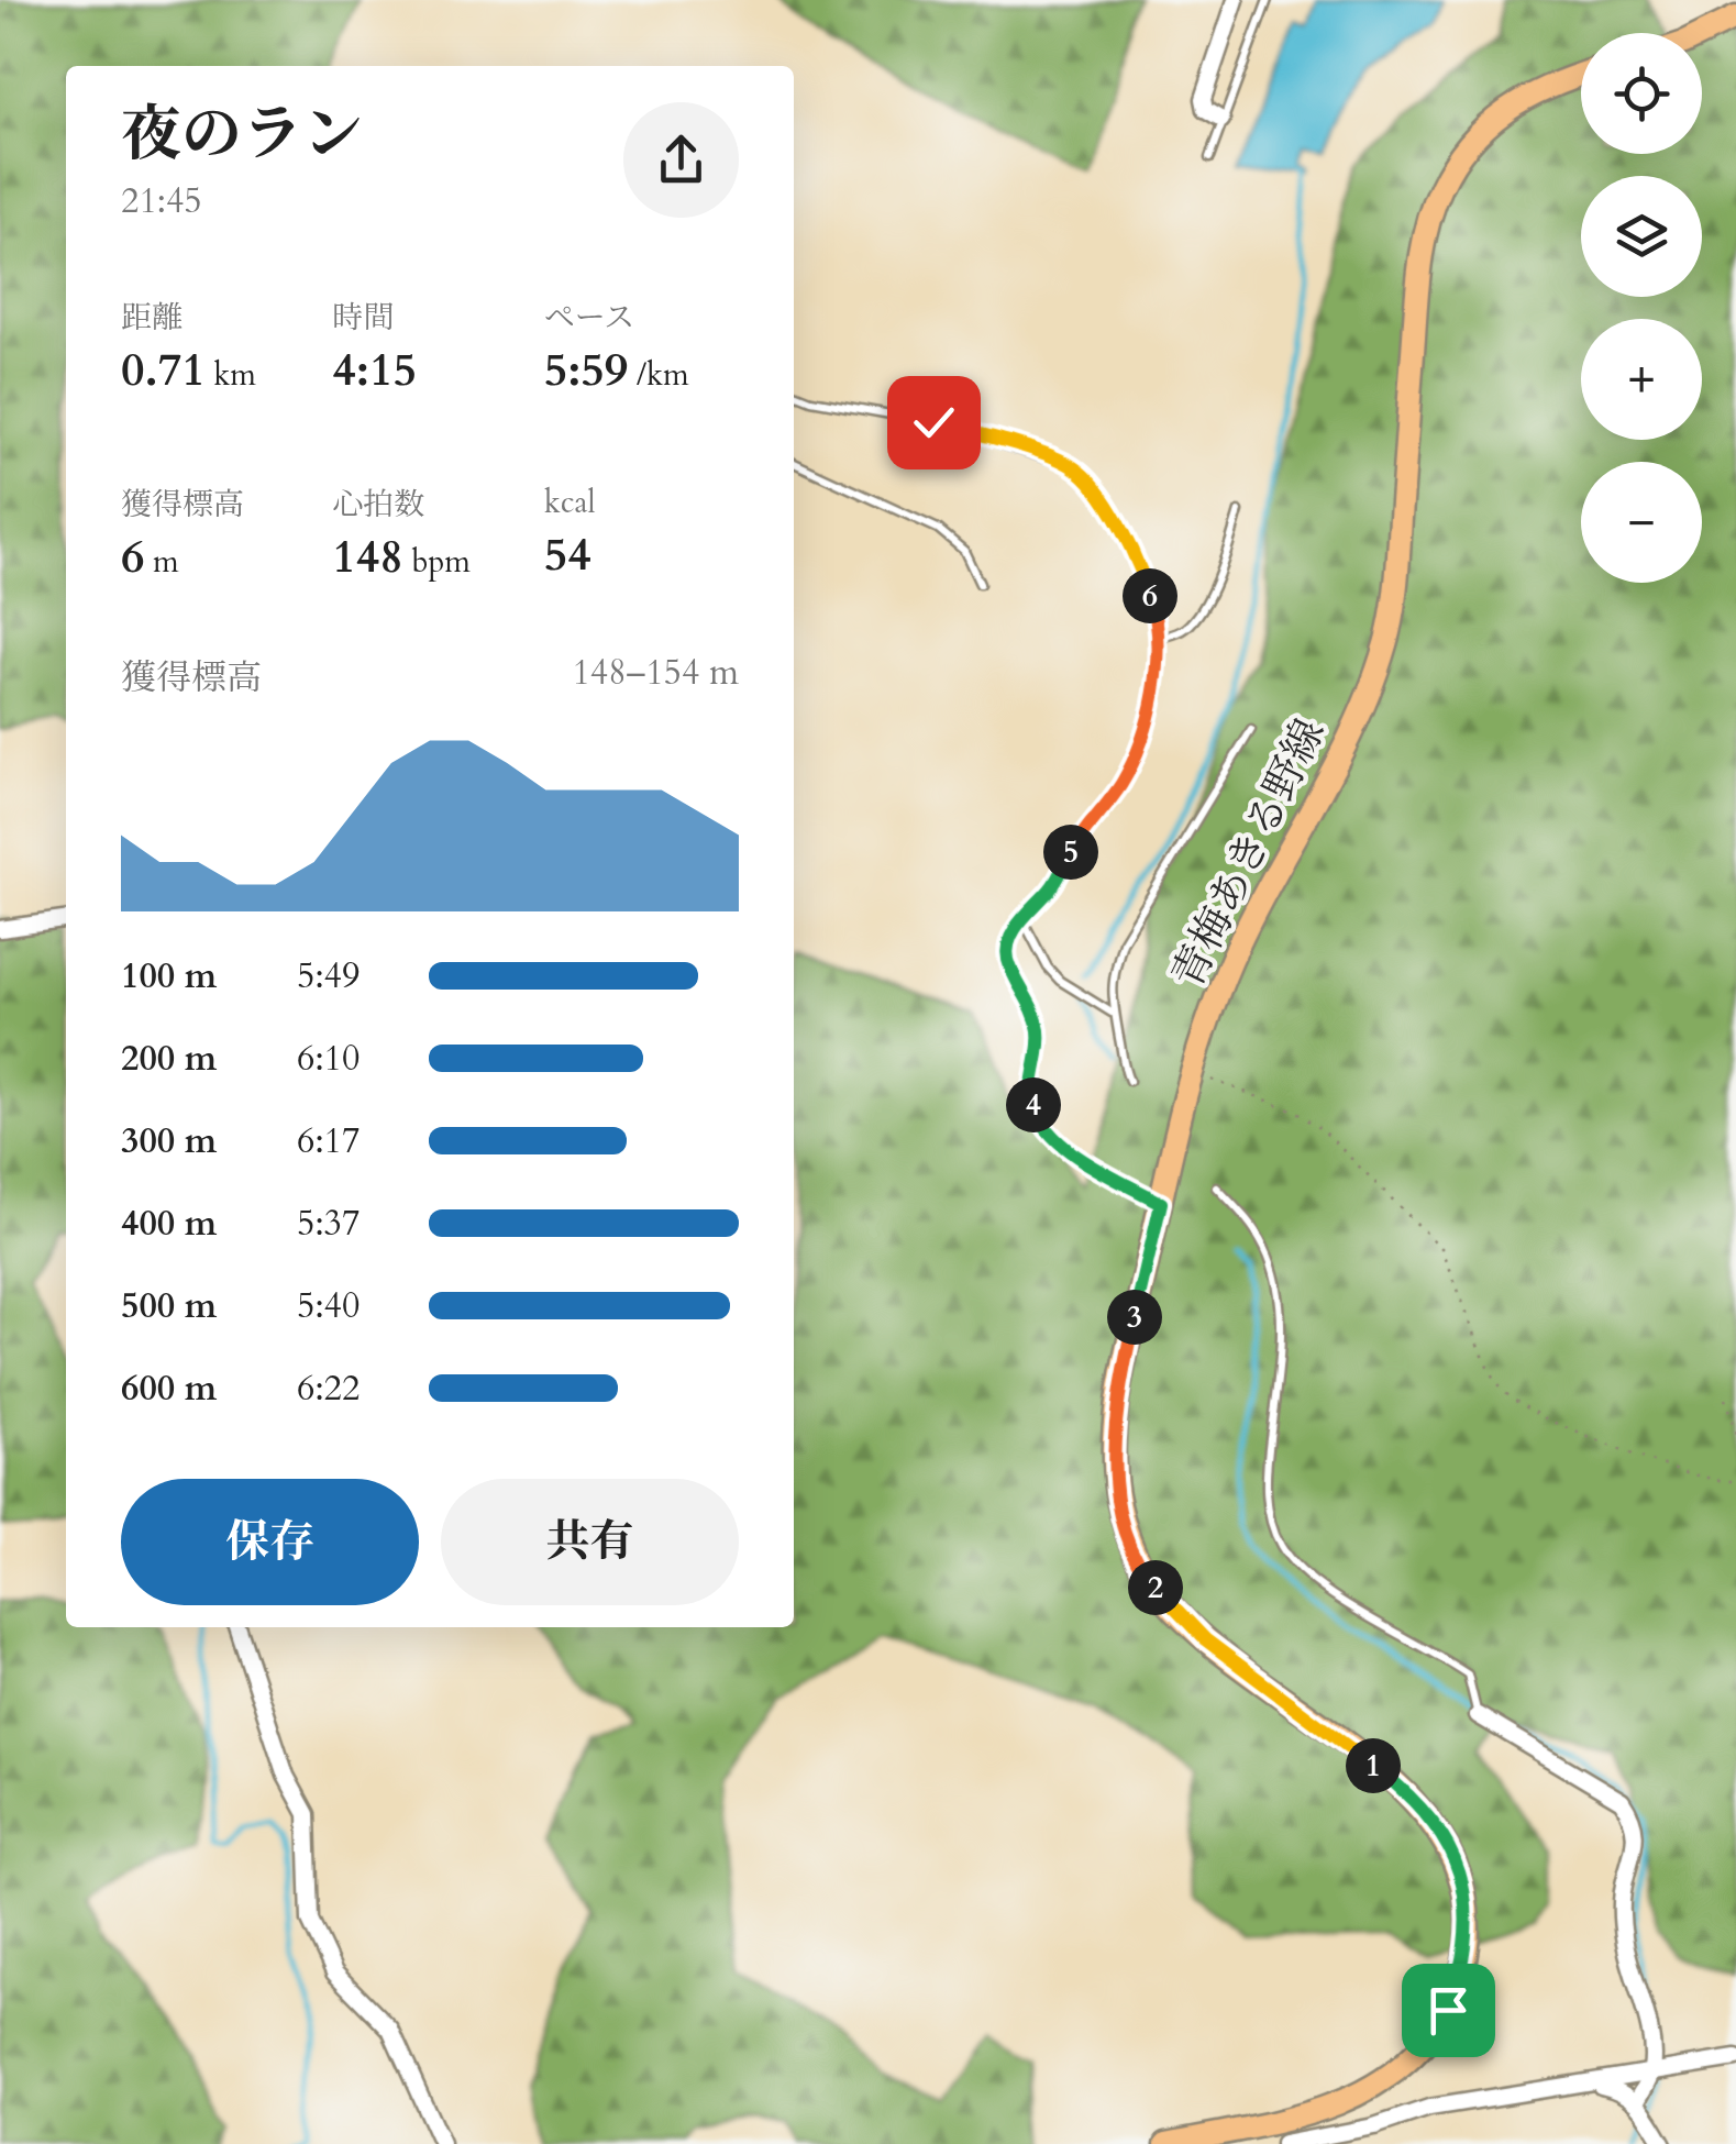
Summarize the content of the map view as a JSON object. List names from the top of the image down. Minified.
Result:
{"streets":{"main road":["青梅あきる野線"]},"page":{"map_buttons":["+","−"],"heading":["夜のラン","21:45"],"stats":[["距離","0.71 km"],["時間","4:15"],["ペース","5:59 /km"],["獲得標高","6 m"],["心拍数","148 bpm"],["kcal","54"]],"pins":["6","5","4","3","2","1"],"chart":["獲得標高","148–154 m"],"list":[{"name":"100 m","note":"5:49"},{"name":"200 m","note":"6:10"},{"name":"300 m","note":"6:17"},{"name":"400 m","note":"5:37"},{"name":"500 m","note":"5:40"},{"name":"600 m","note":"6:22"}],"buttons":["保存","共有"]}}
